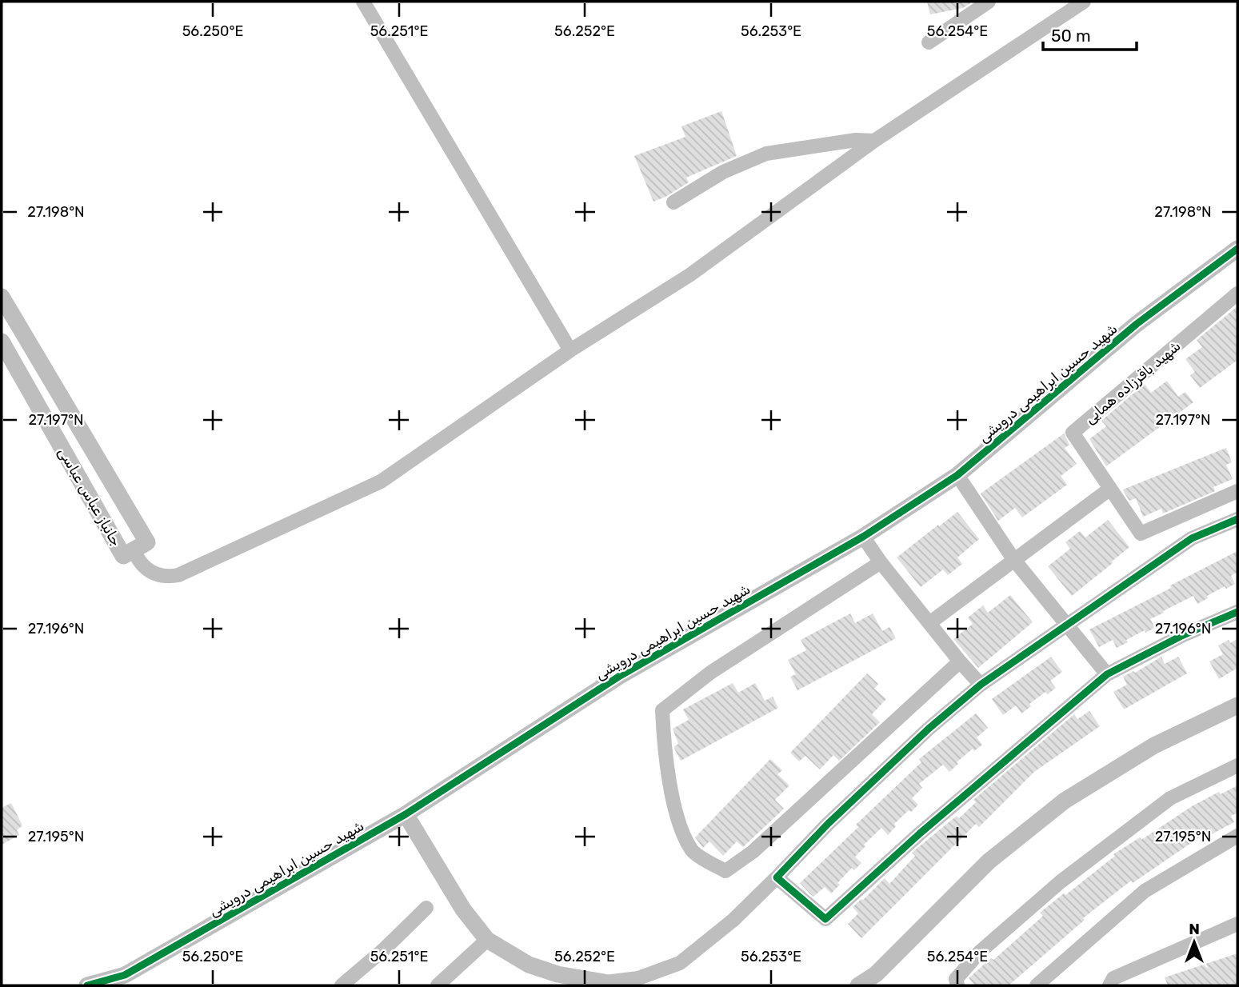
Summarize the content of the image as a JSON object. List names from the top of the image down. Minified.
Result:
{"streets":{"street":["شهید باقرزاده همایی","شهید حسین ابراهیمی درویشی","جانباز عباس عباسی"]},"scale_bar":"50 m","north":"top","coordinates":["56.250°E","56.251°E","56.252°E","56.253°E","56.254°E","27.198°N","27.197°N","27.196°N","27.195°N"]}
